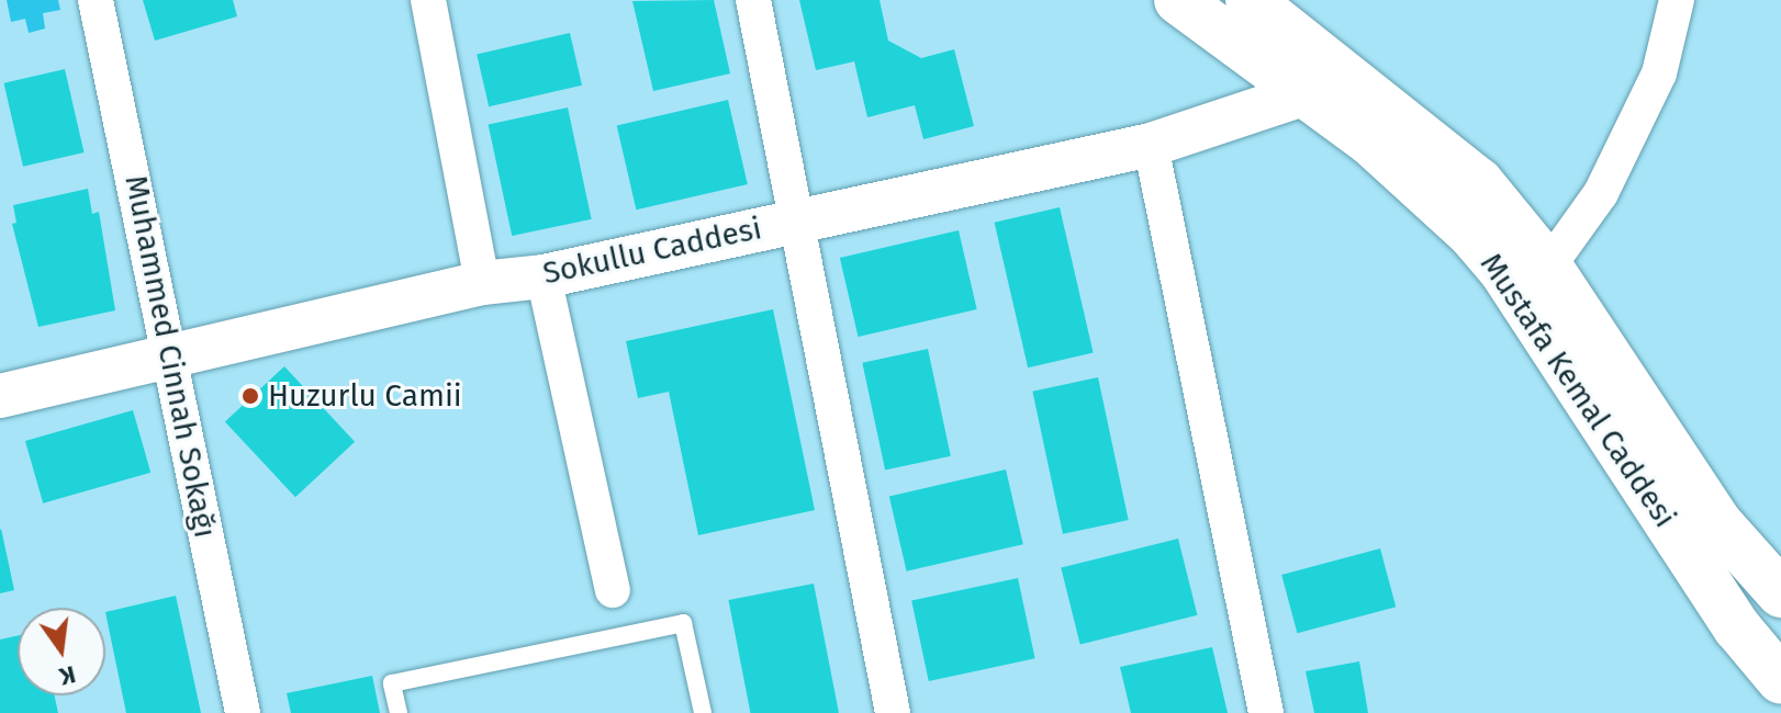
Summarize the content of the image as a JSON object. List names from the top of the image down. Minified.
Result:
{"streets":{"main road":["Mustafa Kemal Caddesi"],"street":["Sokullu Caddesi","Muhammed Cinnah Sokağı"]},"crossings":[["Sokullu Caddesi","Muhammed Cinnah Sokağı"],["Sokullu Caddesi","Mustafa Kemal Caddesi"]],"places":["Huzurlu Camii"],"north":"bottom"}
